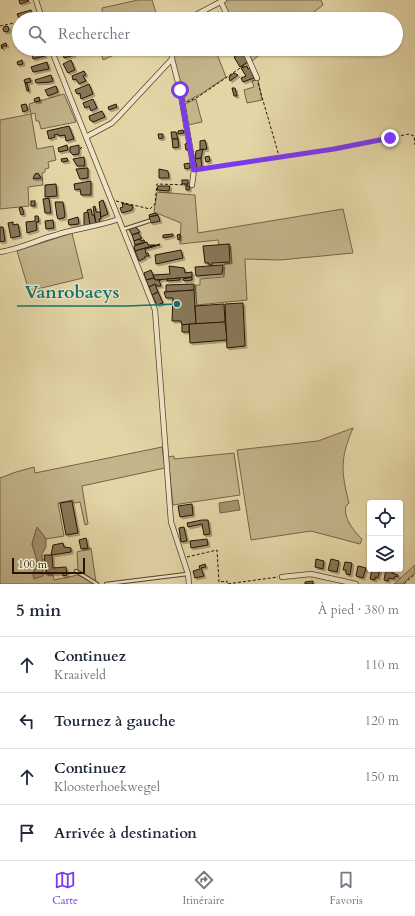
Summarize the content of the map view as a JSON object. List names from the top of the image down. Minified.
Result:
{"places":["Vanrobaeys"],"scale_bar":"100 m","page":{"search":"Rechercher","scale":"100 m","heading":["5 min","À pied · 380 m"],"list":[["Continuez","Kraaiveld","110 m"],["Tournez à gauche","120 m"],["Continuez","Kloosterhoekwegel","150 m"],"Arrivée à destination"],"nav":["Carte","Itinéraire","Favoris"]}}
